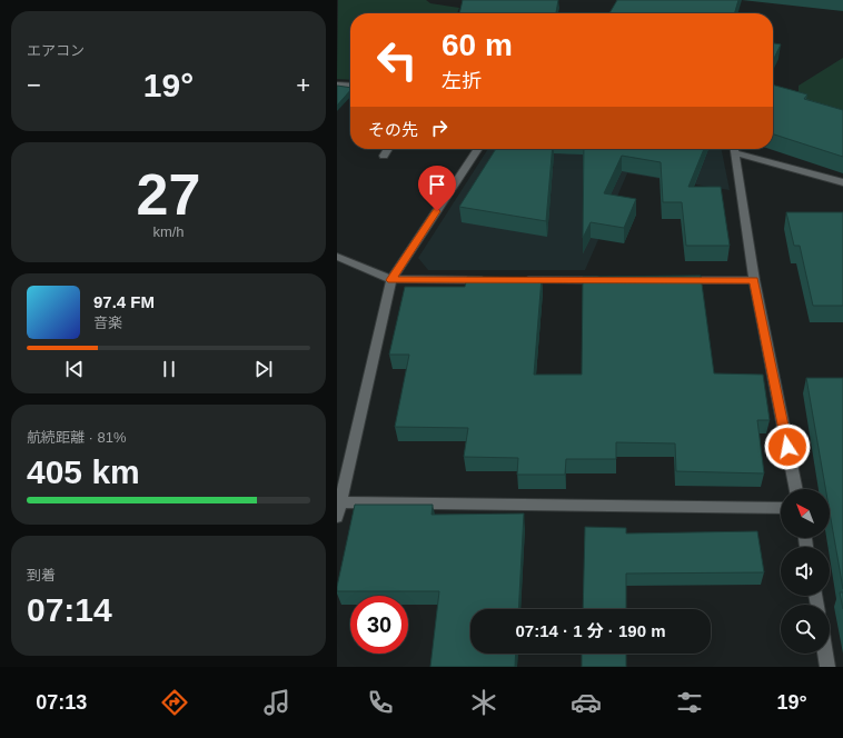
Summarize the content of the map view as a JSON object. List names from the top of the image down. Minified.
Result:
{"north":"top left","page":{"tile":["エアコン",["27","km/h"],["航続距離 · 81%","405 km"],["到着","07:14"]],"turn":["60 m","左折"],"heat":["−","19°","+"],"then":"その先","song":["97.4 FM","音楽"],"limit":"30","trip":"07:14 · 1 分 · 190 m","tabs":["07:13","19°"]}}
